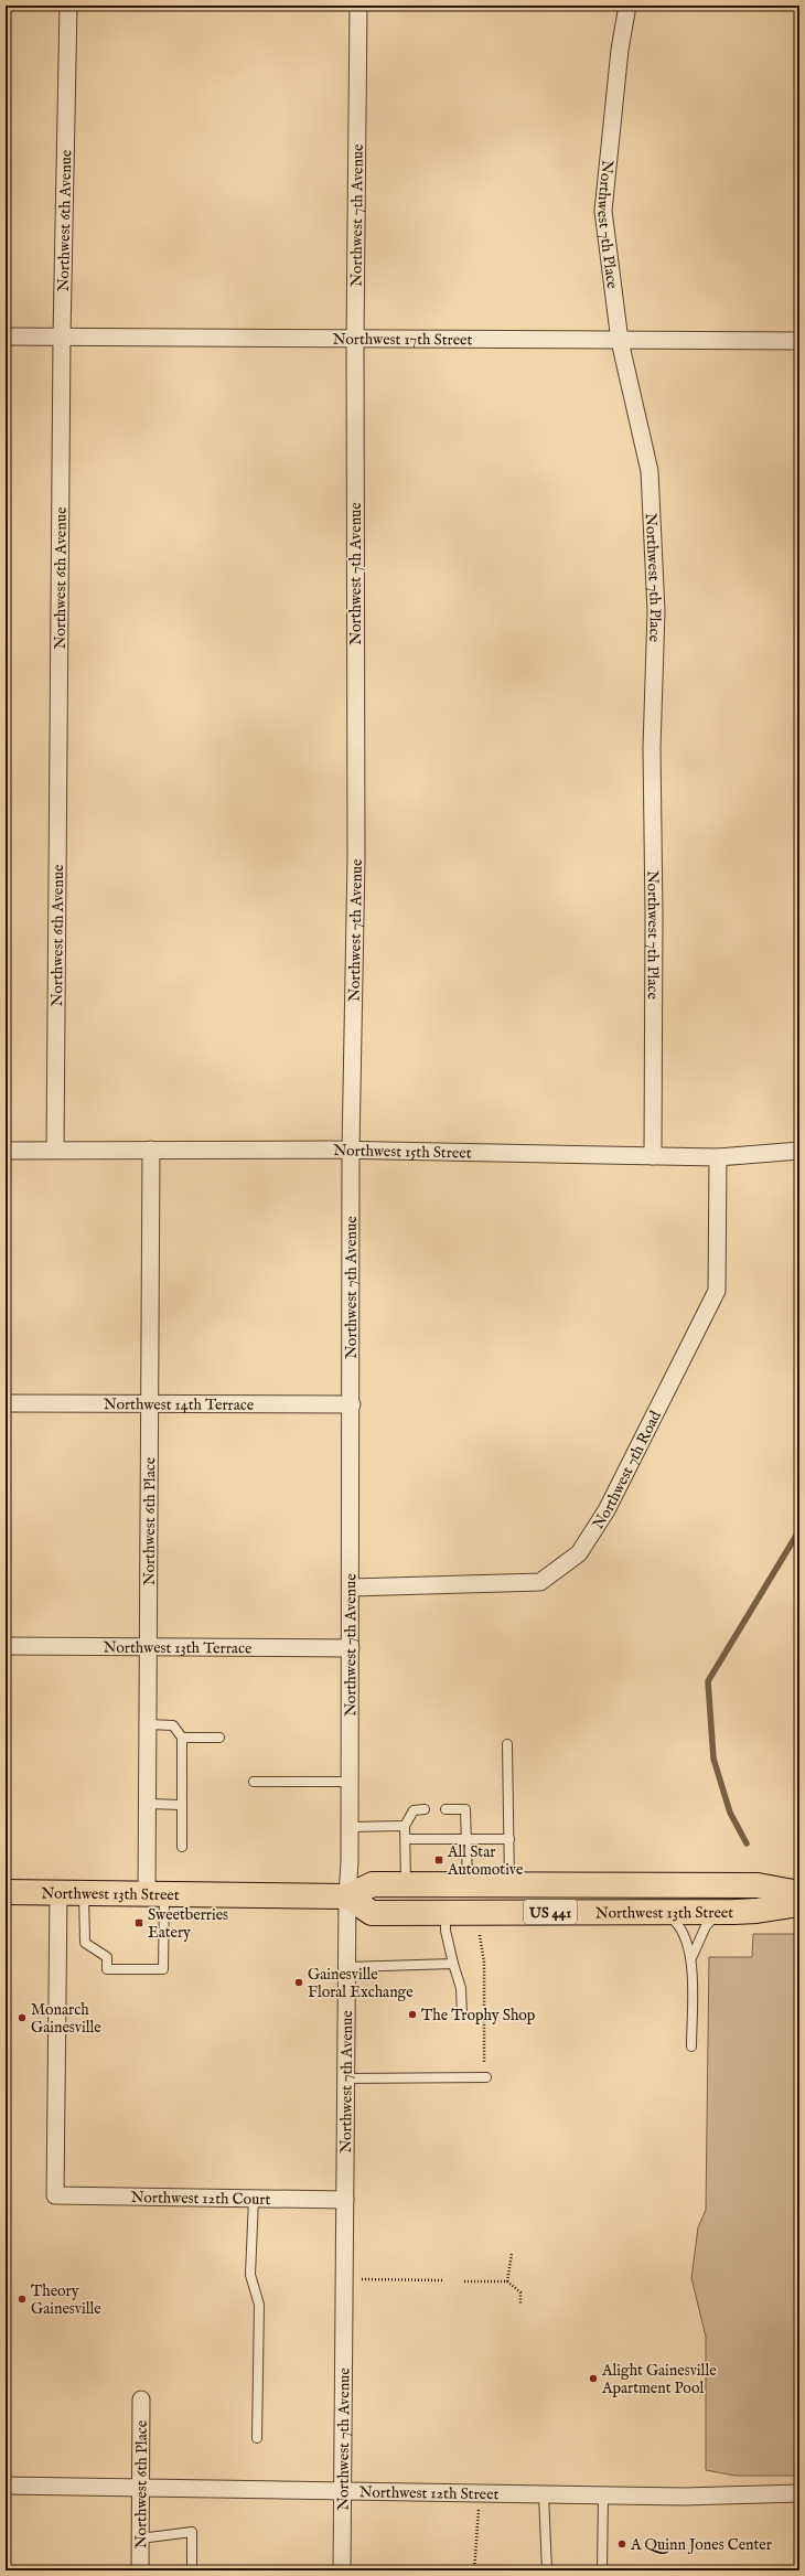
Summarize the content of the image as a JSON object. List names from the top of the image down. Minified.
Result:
{"streets":{"main road":["Northwest 13th Street","US 441"],"street":["Northwest 7th Avenue","Northwest 6th Avenue","Northwest 7th Place","Northwest 17th Street","Northwest 15th Street","Northwest 14th Terrace","Northwest 7th Road","Northwest 6th Place","Northwest 13th Terrace","Northwest 12th Court","Northwest 12th Street"]},"crossings":[["Northwest 7th Avenue","Northwest 17th Street"],["Northwest 7th Avenue","Northwest 15th Street"],["Northwest 7th Avenue","Northwest 14th Terrace"],["Northwest 7th Avenue","Northwest 7th Road"],["Northwest 7th Avenue","Northwest 13th Terrace"],["Northwest 7th Avenue","Northwest 13th Street"],["Northwest 7th Avenue","Northwest 12th Court"],["Northwest 7th Avenue","Northwest 12th Street"],["Northwest 6th Avenue","Northwest 17th Street"],["Northwest 6th Avenue","Northwest 15th Street"],["Northwest 7th Place","Northwest 17th Street"],["Northwest 7th Place","Northwest 15th Street"],["Northwest 15th Street","Northwest 7th Road"],["Northwest 15th Street","Northwest 6th Place"],["Northwest 14th Terrace","Northwest 6th Place"],["Northwest 6th Place","Northwest 13th Terrace"],["Northwest 6th Place","Northwest 13th Street"],["Northwest 6th Place","Northwest 12th Street"],["Northwest 13th Street","Northwest 12th Court"]],"places":{"transit":["All Star Automotive","Sweetberries Eatery"],"other":["Gainesville Floral Exchange","The Trophy Shop","Monarch Gainesville","Theory Gainesville","Alight Gainesville Apartment Pool","A Quinn Jones Center"]}}
